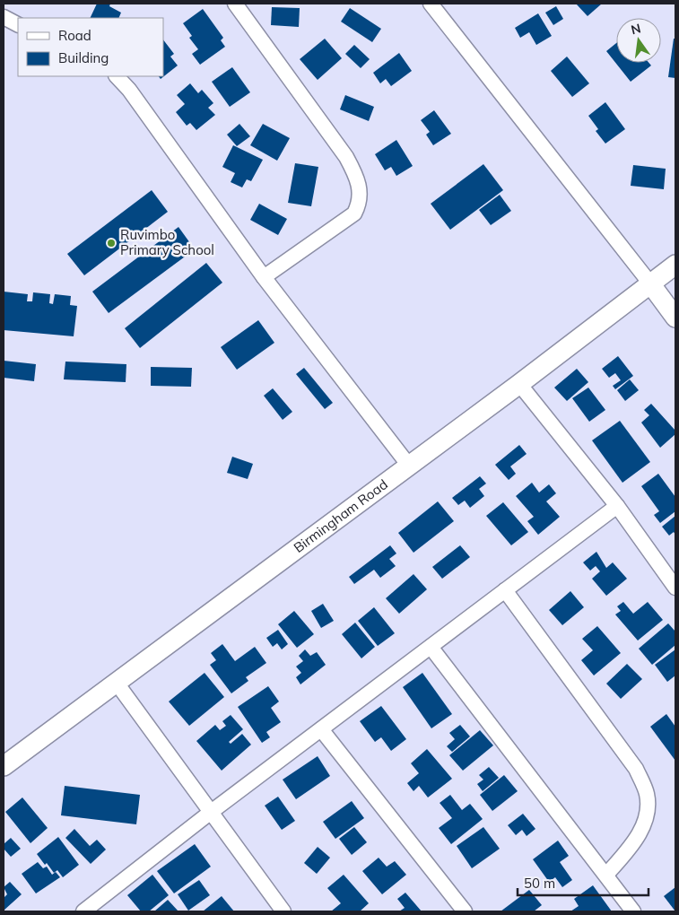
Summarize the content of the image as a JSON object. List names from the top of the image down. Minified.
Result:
{"streets":{"street":["Birmingham Road"]},"places":["Ruvimbo Primary School"],"legend":["Road","Building"],"scale_bar":"50 m","north":"top"}
